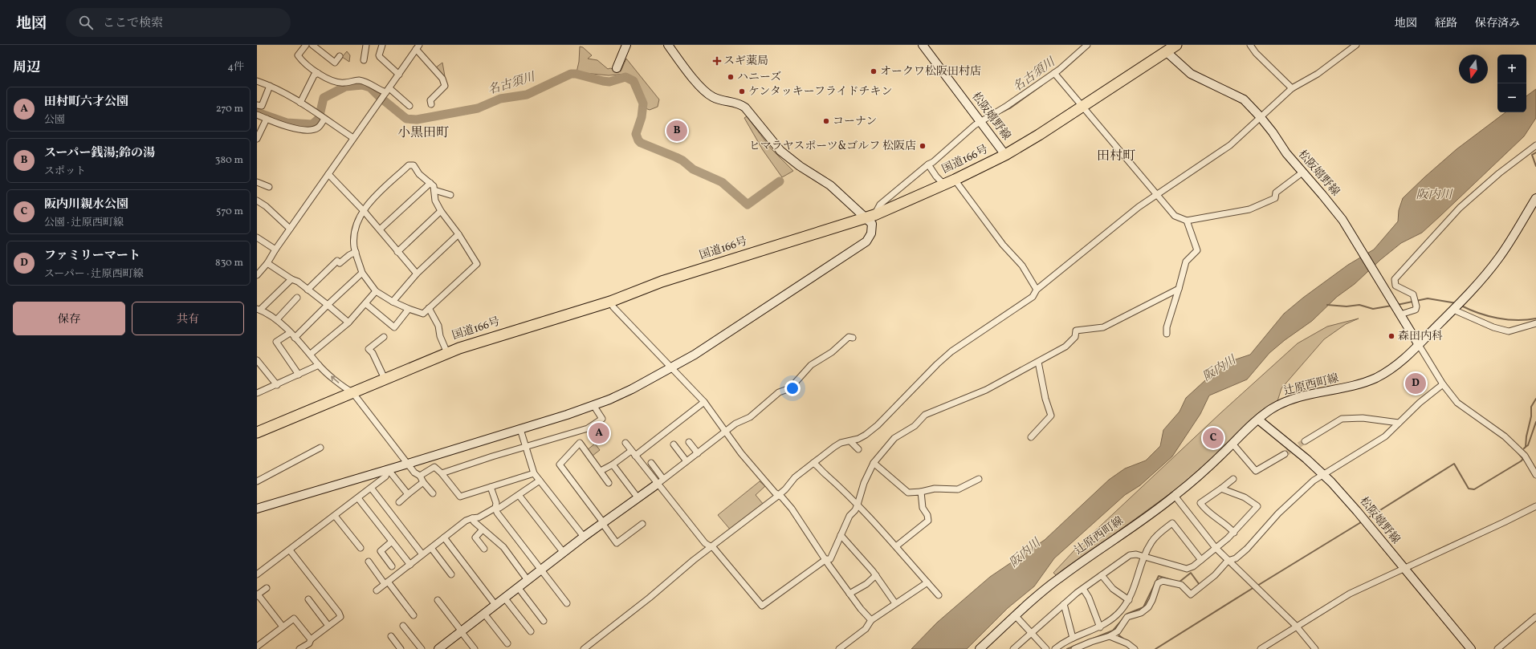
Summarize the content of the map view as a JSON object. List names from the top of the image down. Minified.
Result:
{"streets":{"highway":["国道166号"],"main road":["松阪嬉野線","辻原西町線"]},"crossings":[["松阪嬉野線","国道166号"],["松阪嬉野線","辻原西町線"]],"districts":["小黒田町","田村町"],"water":["名古須川","阪内川"],"places":{"health":["スギ薬局"],"other":["オークワ松阪田村店","ハニーズ","ケンタッキーフライドチキン","コーナン","ヒマラヤスポーツ&ゴルフ 松阪店","森田内科"]},"north":"bottom","page":{"header":"地図","search":"ここで検索","nav":["地図","経路","保存済み"],"heading":["周辺","4件"],"map_buttons":["+","−"],"list":[{"mark":"A","name":"田村町六才公園","note":"公園","value":"270 m"},{"mark":"B","name":"スーパー銭湯;鈴の湯","note":"スポット","value":"380 m"},{"mark":"C","name":"阪内川親水公園","note":"公園 · 辻原西町線","value":"570 m"},{"mark":"D","name":"ファミリーマート","note":"スーパー · 辻原西町線","value":"830 m"}],"pins":["B","D","A","C"],"buttons":["保存","共有"]}}
